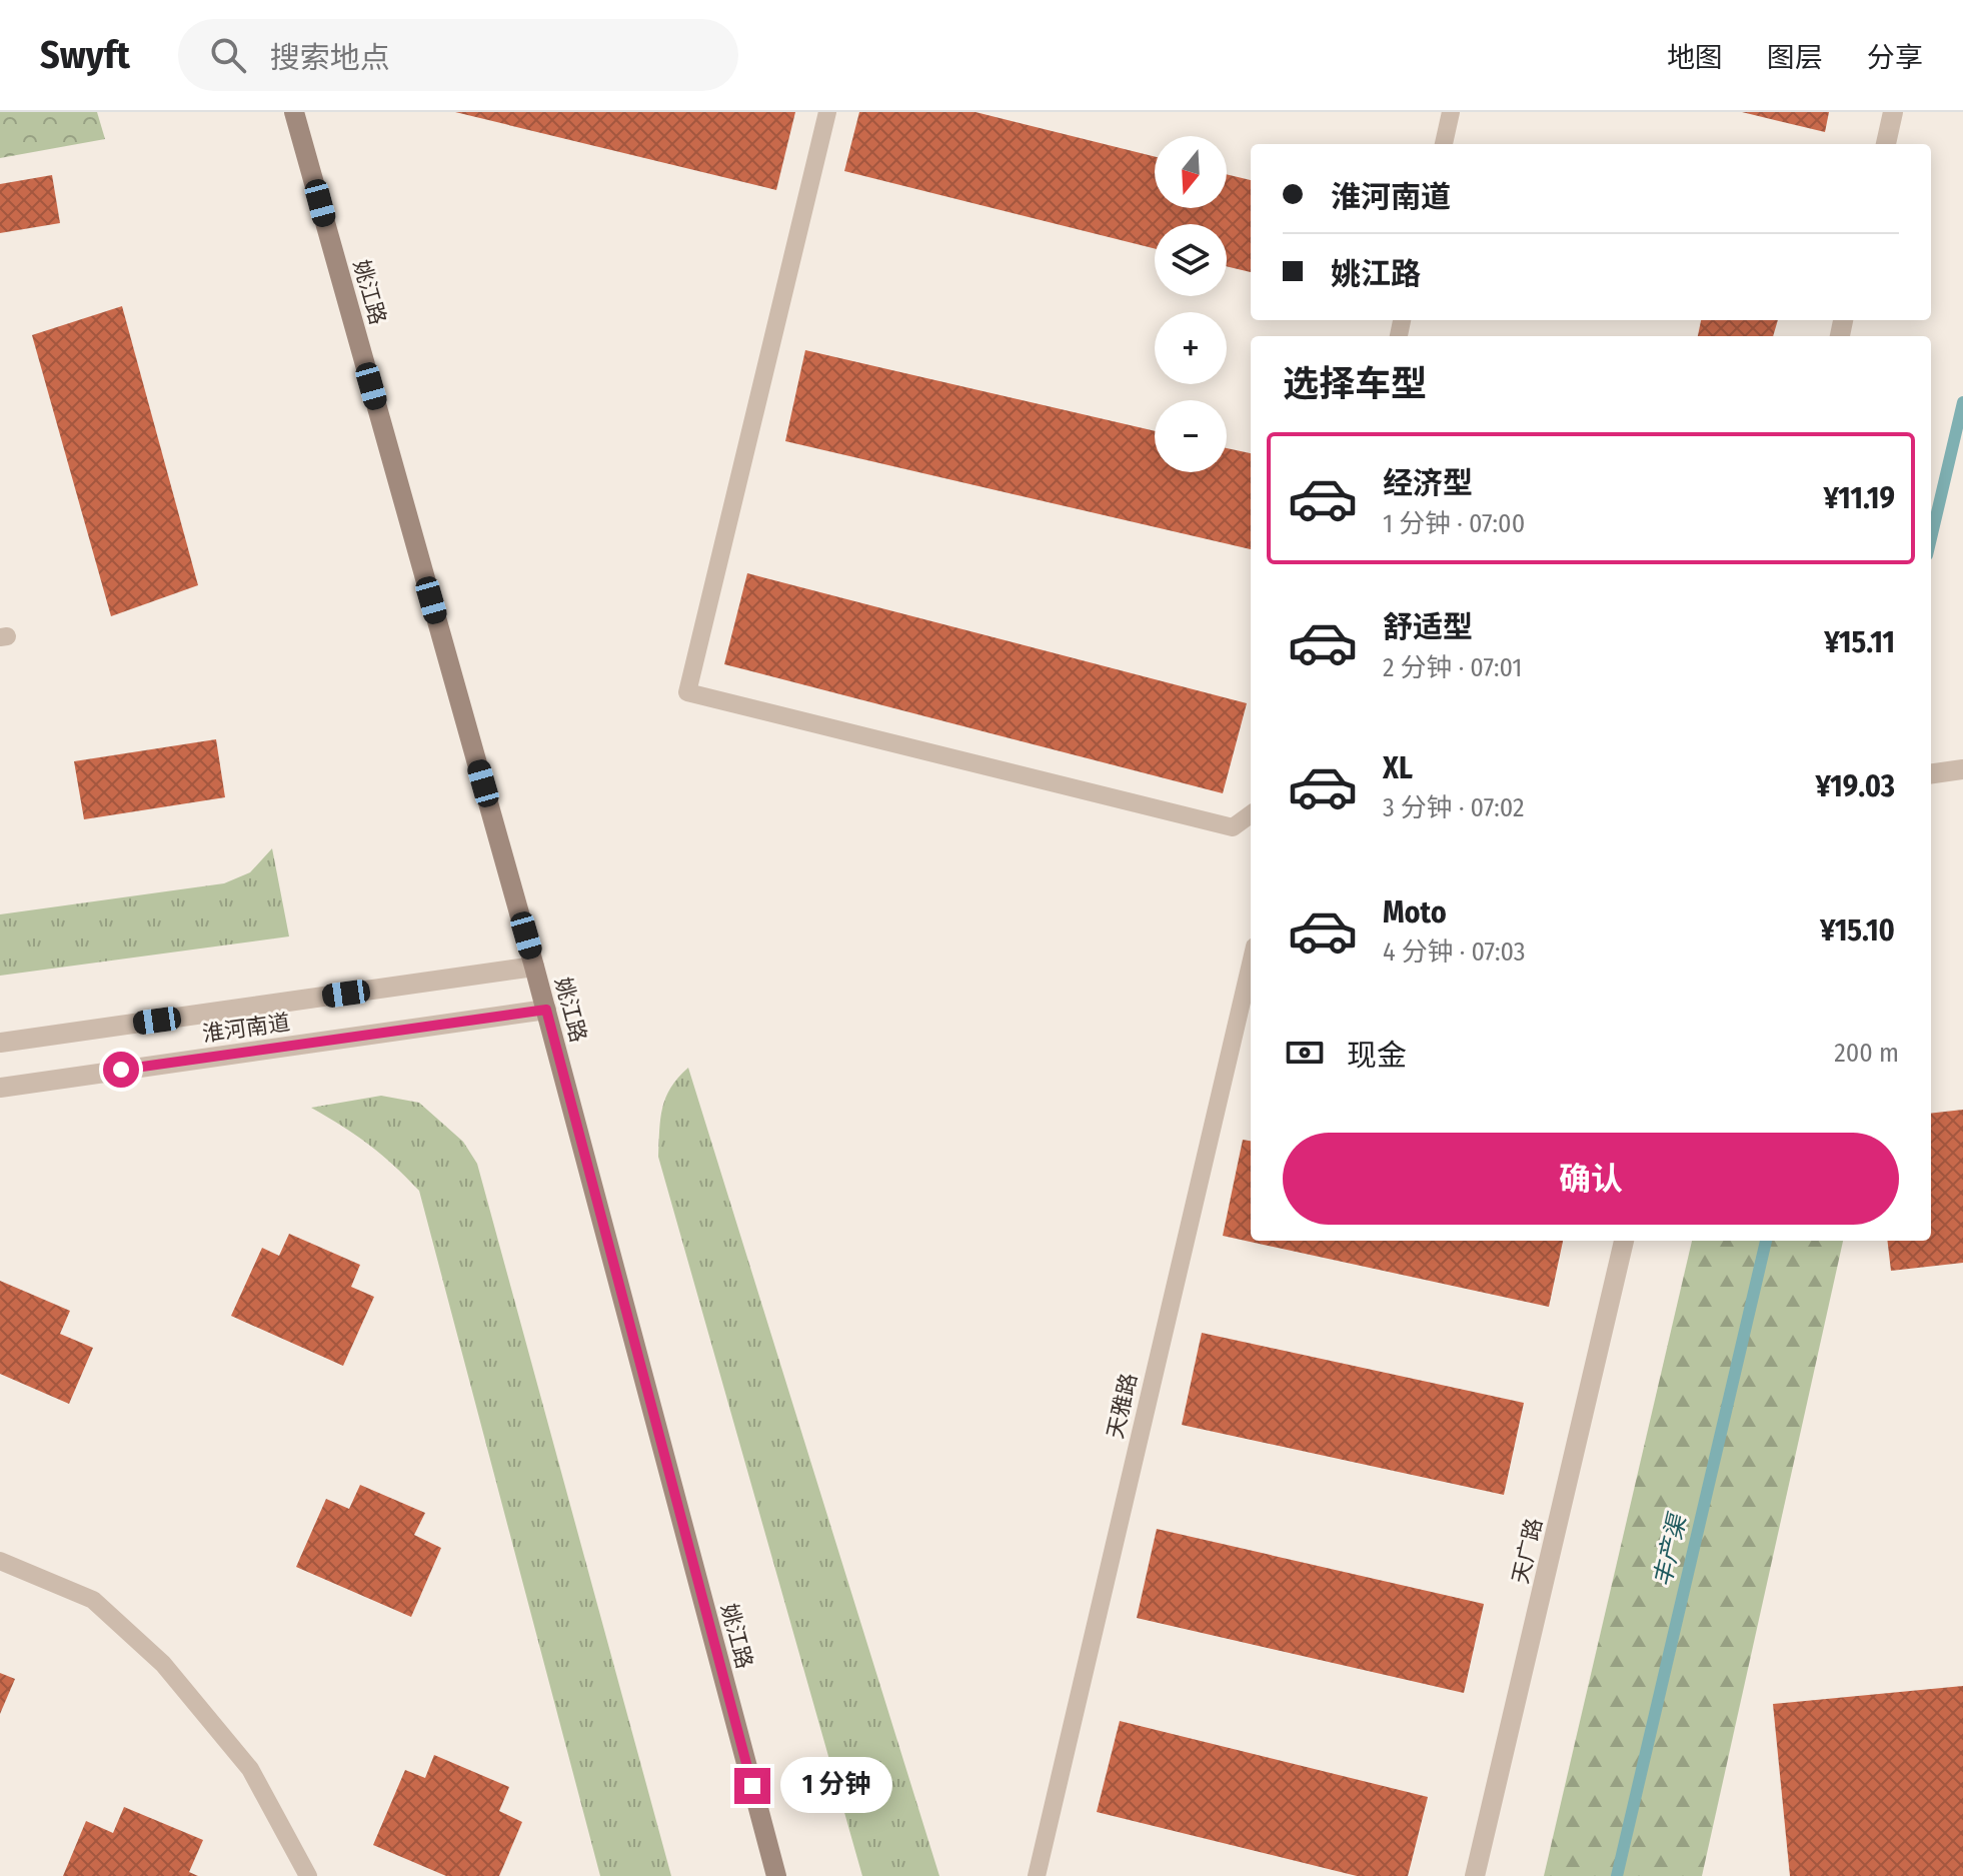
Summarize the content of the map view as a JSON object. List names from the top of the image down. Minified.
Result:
{"streets":{"main road":["姚江路"],"street":["淮河南道","天广路"],"lane":["天雅路"]},"crossings":[["姚江路","淮河南道"]],"water":["丰产渠"],"north":"bottom","page":{"header":"Swyft","search":"搜索地点","nav":["地图","图层","分享"],"map_buttons":["+","−"],"banner":["淮河南道","姚江路"],"heading":"选择车型","list":[{"name":"经济型","note":"1 分钟 · 07:00","value":"¥11.19"},{"name":"舒适型","note":"2 分钟 · 07:01","value":"¥15.11"},{"name":"XL","note":"3 分钟 · 07:02","value":"¥19.03"},{"name":"Moto","note":"4 分钟 · 07:03","value":"¥15.10"}],"pay":["现金","200 m"],"buttons":"确认","bubble":"1 分钟"}}
